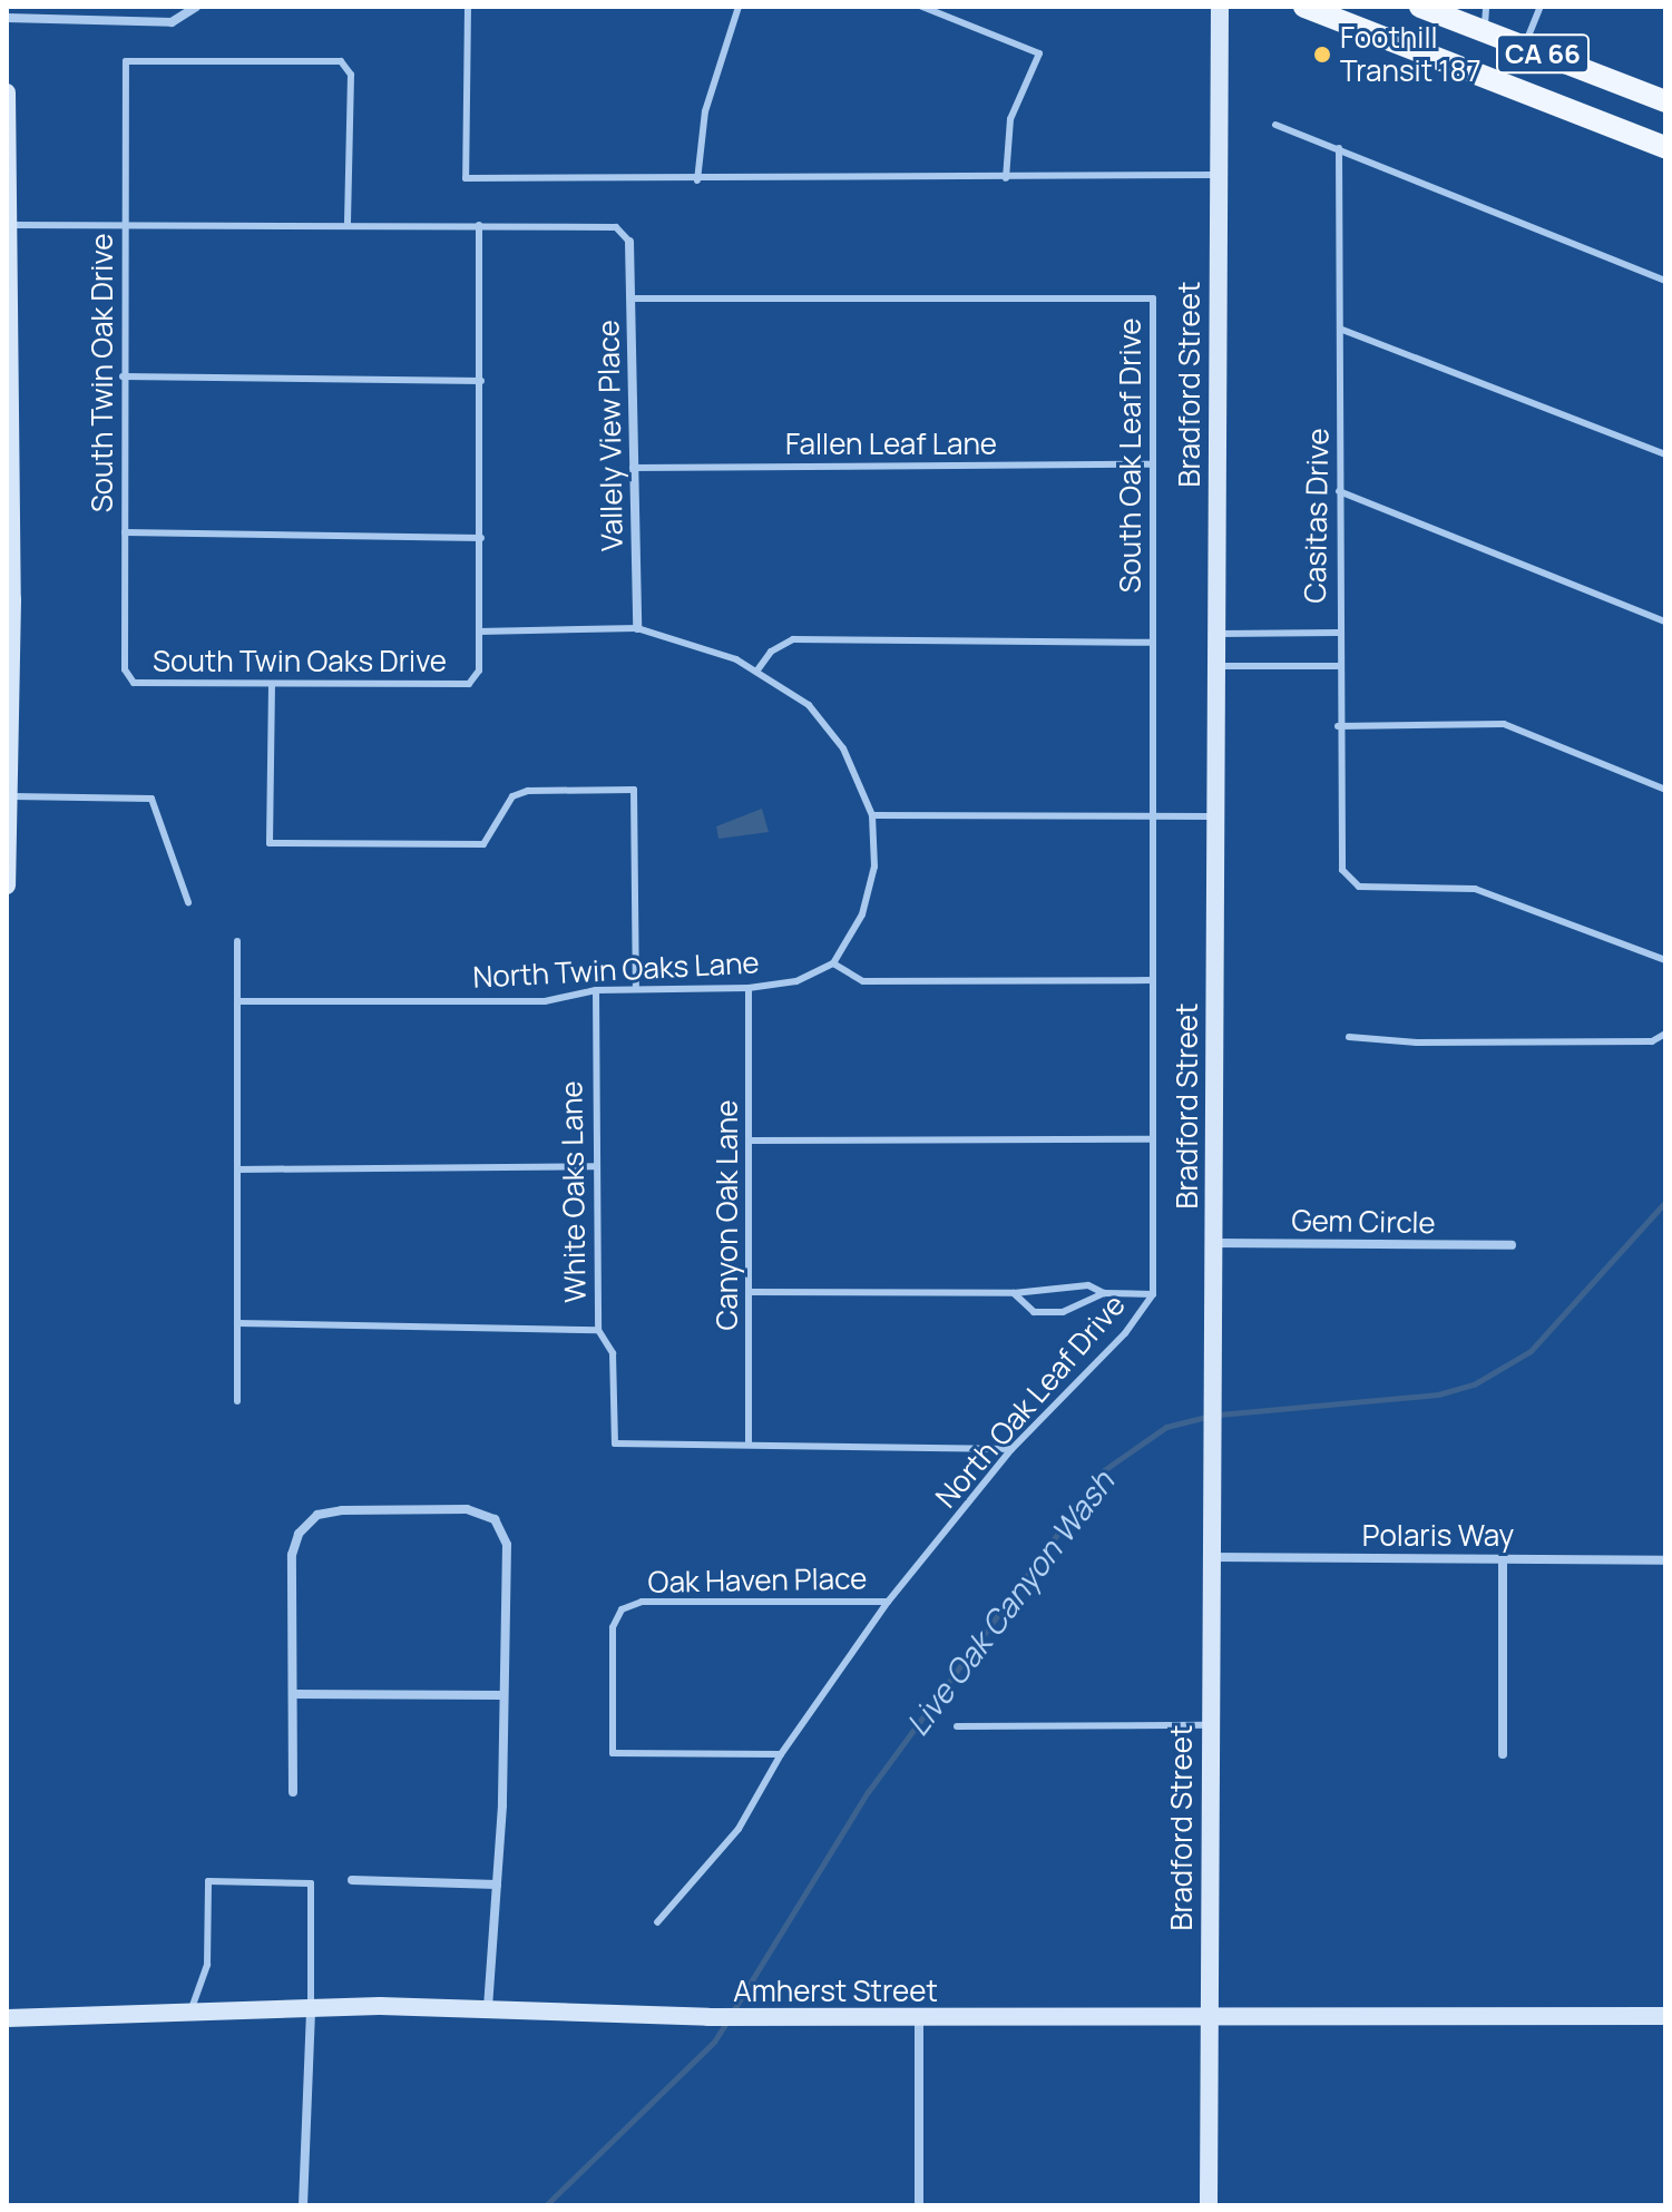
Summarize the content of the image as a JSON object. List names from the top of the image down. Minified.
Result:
{"streets":{"main road":["CA 66"],"street":["Bradford Street","Vallely View Place","Gem Circle","Polaris Way","Amherst Street"],"lane":["South Twin Oak Drive","Fallen Leaf Lane","South Oak Leaf Drive","Casitas Drive","South Twin Oaks Drive","North Twin Oaks Lane","White Oaks Lane","Canyon Oak Lane","North Oak Leaf Drive","Oak Haven Place"]},"crossings":[["South Twin Oak Drive","South Twin Oaks Drive"],["Bradford Street","Gem Circle"],["Bradford Street","Polaris Way"],["Bradford Street","Amherst Street"],["Vallely View Place","Fallen Leaf Lane"],["Vallely View Place","South Oak Leaf Drive"],["Vallely View Place","South Twin Oaks Drive"],["Fallen Leaf Lane","South Oak Leaf Drive"],["South Oak Leaf Drive","North Oak Leaf Drive"],["North Twin Oaks Lane","White Oaks Lane"],["North Twin Oaks Lane","Canyon Oak Lane"],["White Oaks Lane","Canyon Oak Lane"],["North Oak Leaf Drive","Oak Haven Place"]],"water":["Live Oak Canyon Wash"],"places":["Foothill Transit 187"]}
